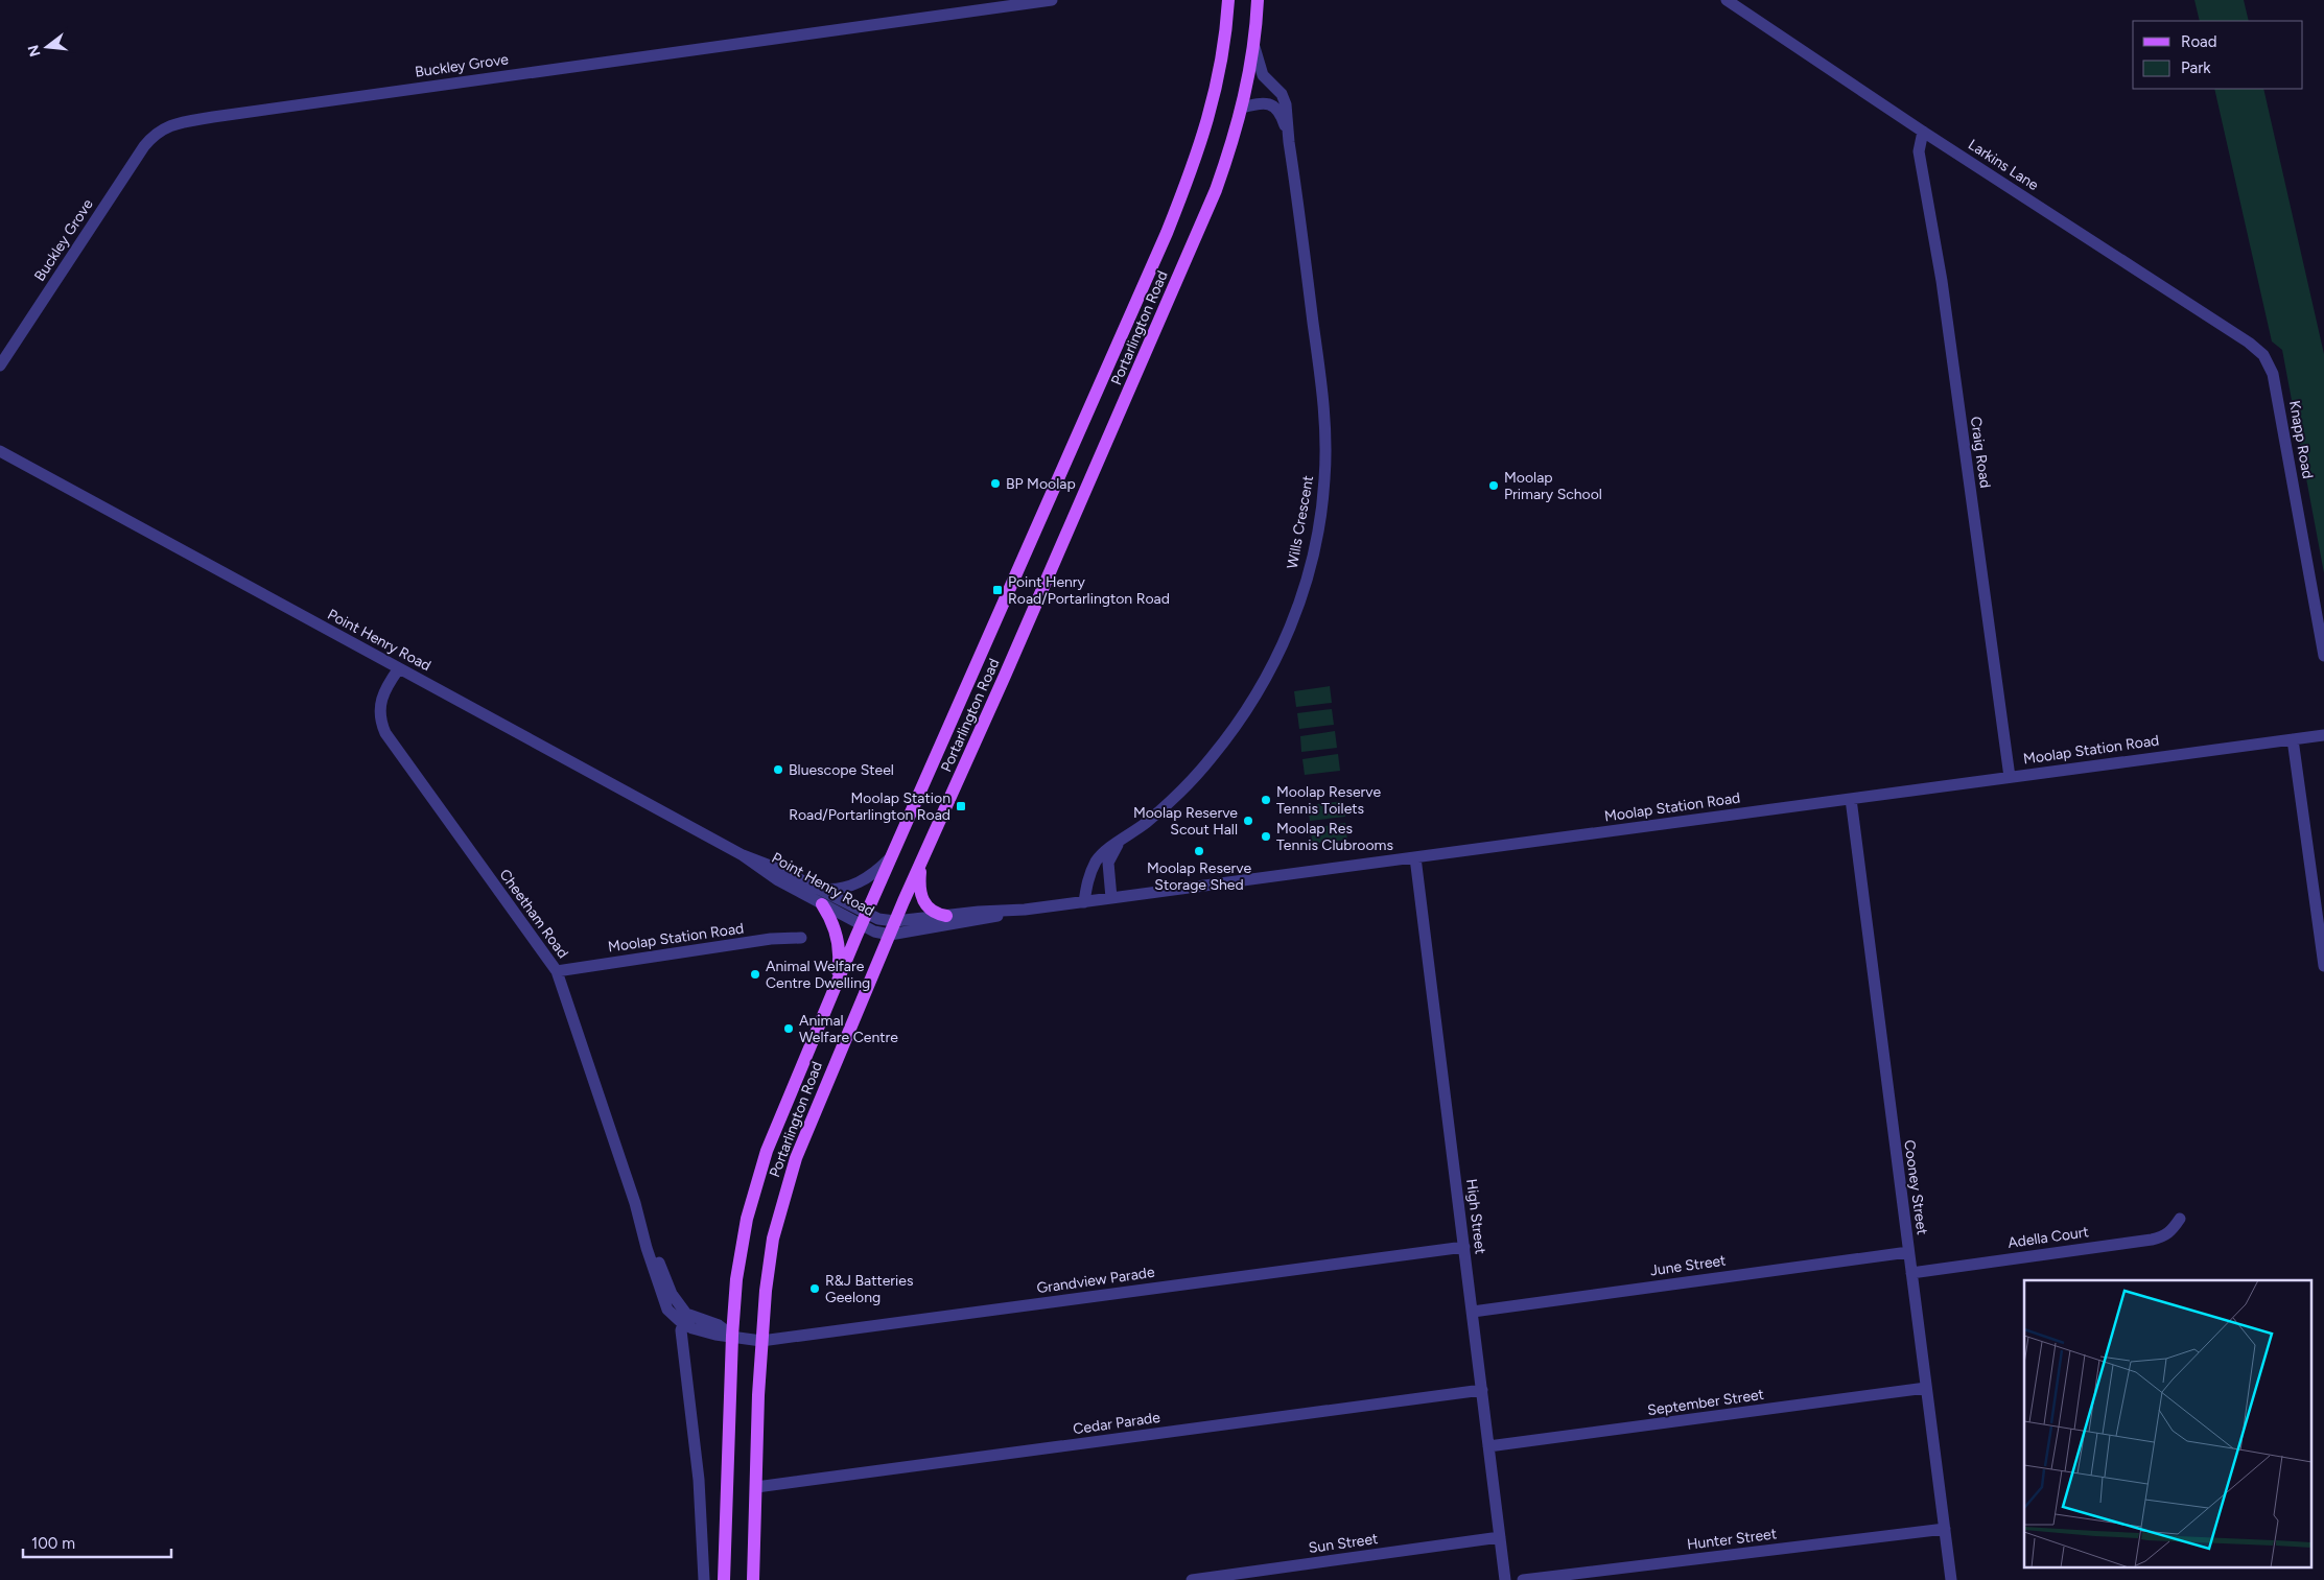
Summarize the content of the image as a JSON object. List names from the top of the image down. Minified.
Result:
{"streets":{"main road":["Portarlington Road"],"street":["Buckley Grove","Larkins Lane","Knapp Road","Craig Road","Wills Crescent","Point Henry Road","Moolap Station Road","Cheetham Road","Cooney Street","High Street","Adella Court","June Street","Grandview Parade","September Street","Cedar Parade","Hunter Street","Sun Street"]},"crossings":[["Larkins Lane","Knapp Road"],["Larkins Lane","Craig Road"],["Portarlington Road","Wills Crescent"],["Portarlington Road","Point Henry Road"],["Portarlington Road","Moolap Station Road"],["Portarlington Road","Grandview Parade"],["Portarlington Road","Cedar Parade"],["Craig Road","Moolap Station Road"],["Wills Crescent","Moolap Station Road"],["Point Henry Road","Moolap Station Road"],["Point Henry Road","Cheetham Road"],["Moolap Station Road","Cheetham Road"],["Moolap Station Road","Cooney Street"],["Moolap Station Road","High Street"],["Cooney Street","Adella Court"],["Cooney Street","June Street"],["Cooney Street","September Street"],["Cooney Street","Hunter Street"],["High Street","June Street"],["High Street","Grandview Parade"],["High Street","September Street"],["High Street","Cedar Parade"],["High Street","Sun Street"]],"places":{"other":["BP Moolap","Moolap Primary School","Bluescope Steel","Moolap Reserve Tennis Toilets","Moolap Reserve Scout Hall","Moolap Res Tennis Clubrooms","Moolap Reserve Storage Shed","Animal Welfare Centre Dwelling","Animal Welfare Centre","R&J Batteries Geelong"],"transit":["Point Henry Road/Portarlington Road","Moolap Station Road/Portarlington Road"]},"legend":["Road","Park"],"scale_bar":"100 m","north":"left"}
